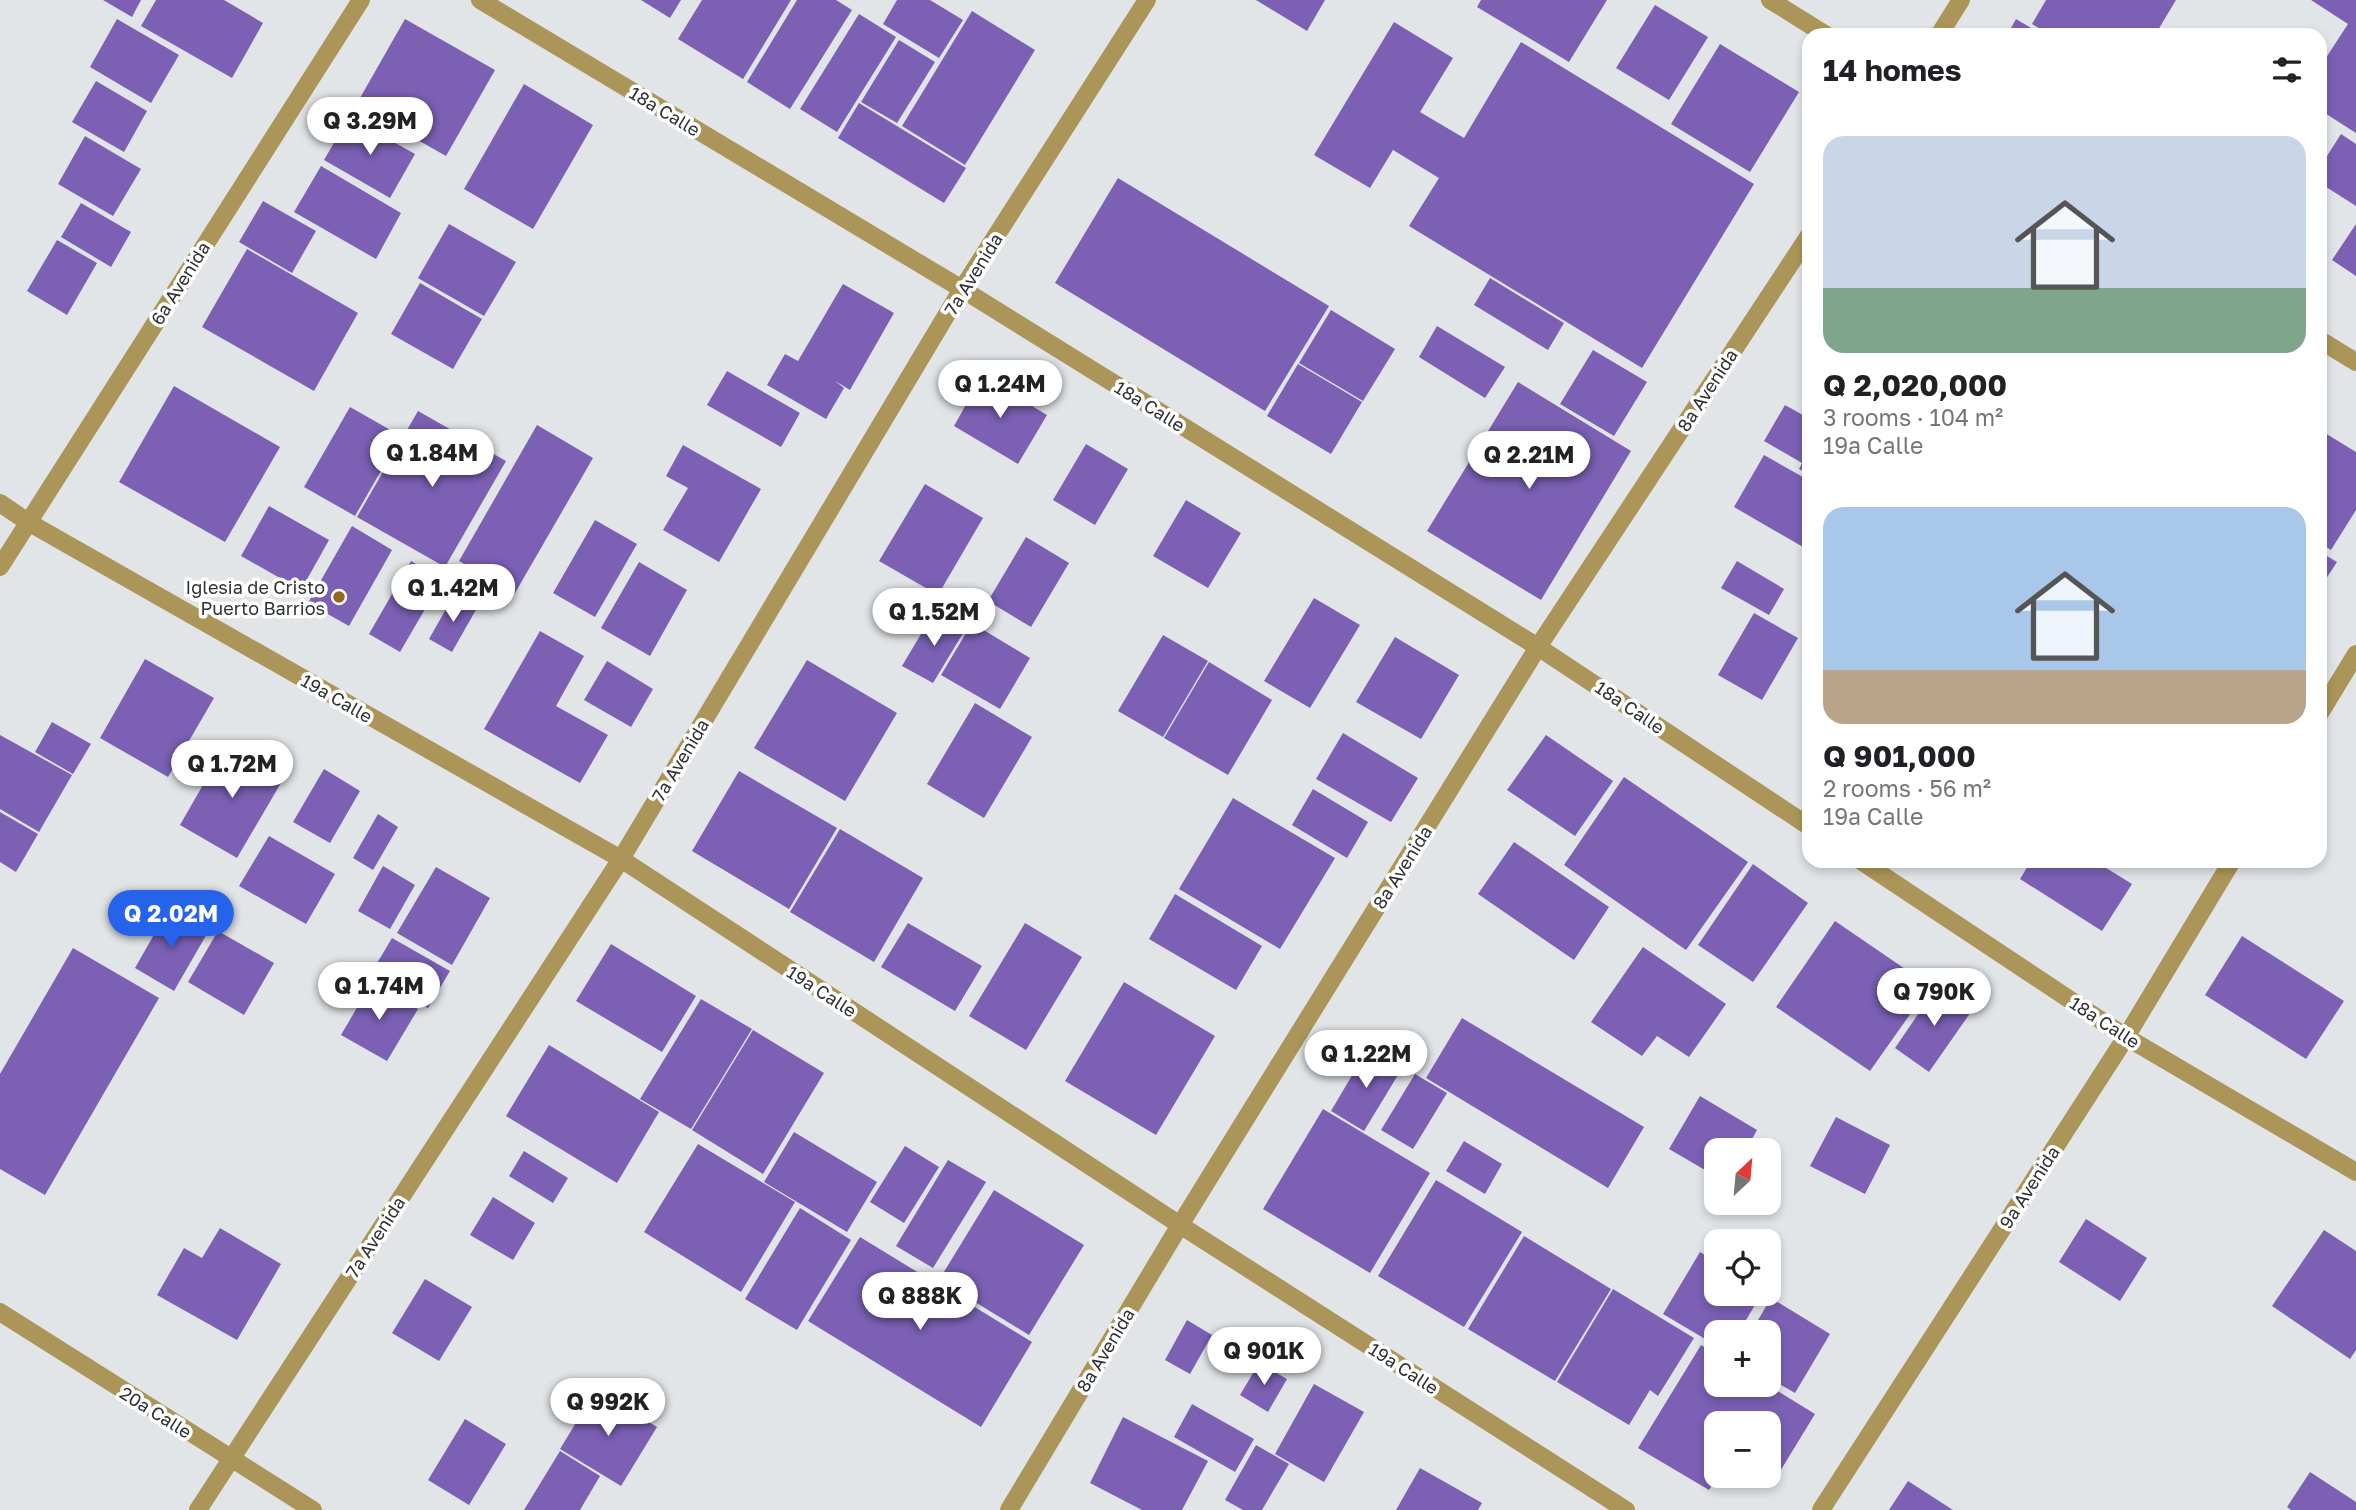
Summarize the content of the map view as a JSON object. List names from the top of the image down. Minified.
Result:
{"streets":{"street":["18a Calle","7a Avenida","6a Avenida","8a Avenida","19a Calle","9a Avenida","20a Calle"]},"crossings":[["18a Calle","7a Avenida"],["18a Calle","8a Avenida"],["18a Calle","9a Avenida"],["7a Avenida","19a Calle"],["7a Avenida","20a Calle"],["6a Avenida","19a Calle"],["8a Avenida","19a Calle"]],"places":["Iglesia de Cristo Puerto Barrios"],"north":"top right","page":{"heading":"14 homes","price":["Q 3.29M","Q 1.24M","Q 1.84M","Q 2.21M","Q 1.42M","Q 1.52M","Q 1.72M","Q 2.02M","Q 1.74M","Q 790K","Q 1.22M","Q 888K","Q 901K","Q 992K"],"list":[{"name":"Q 2,020,000","note":"3 rooms · 104 m² · 19a Calle"},{"name":"Q 901,000","note":"2 rooms · 56 m² · 19a Calle"}],"map_buttons":["+","−"]}}
